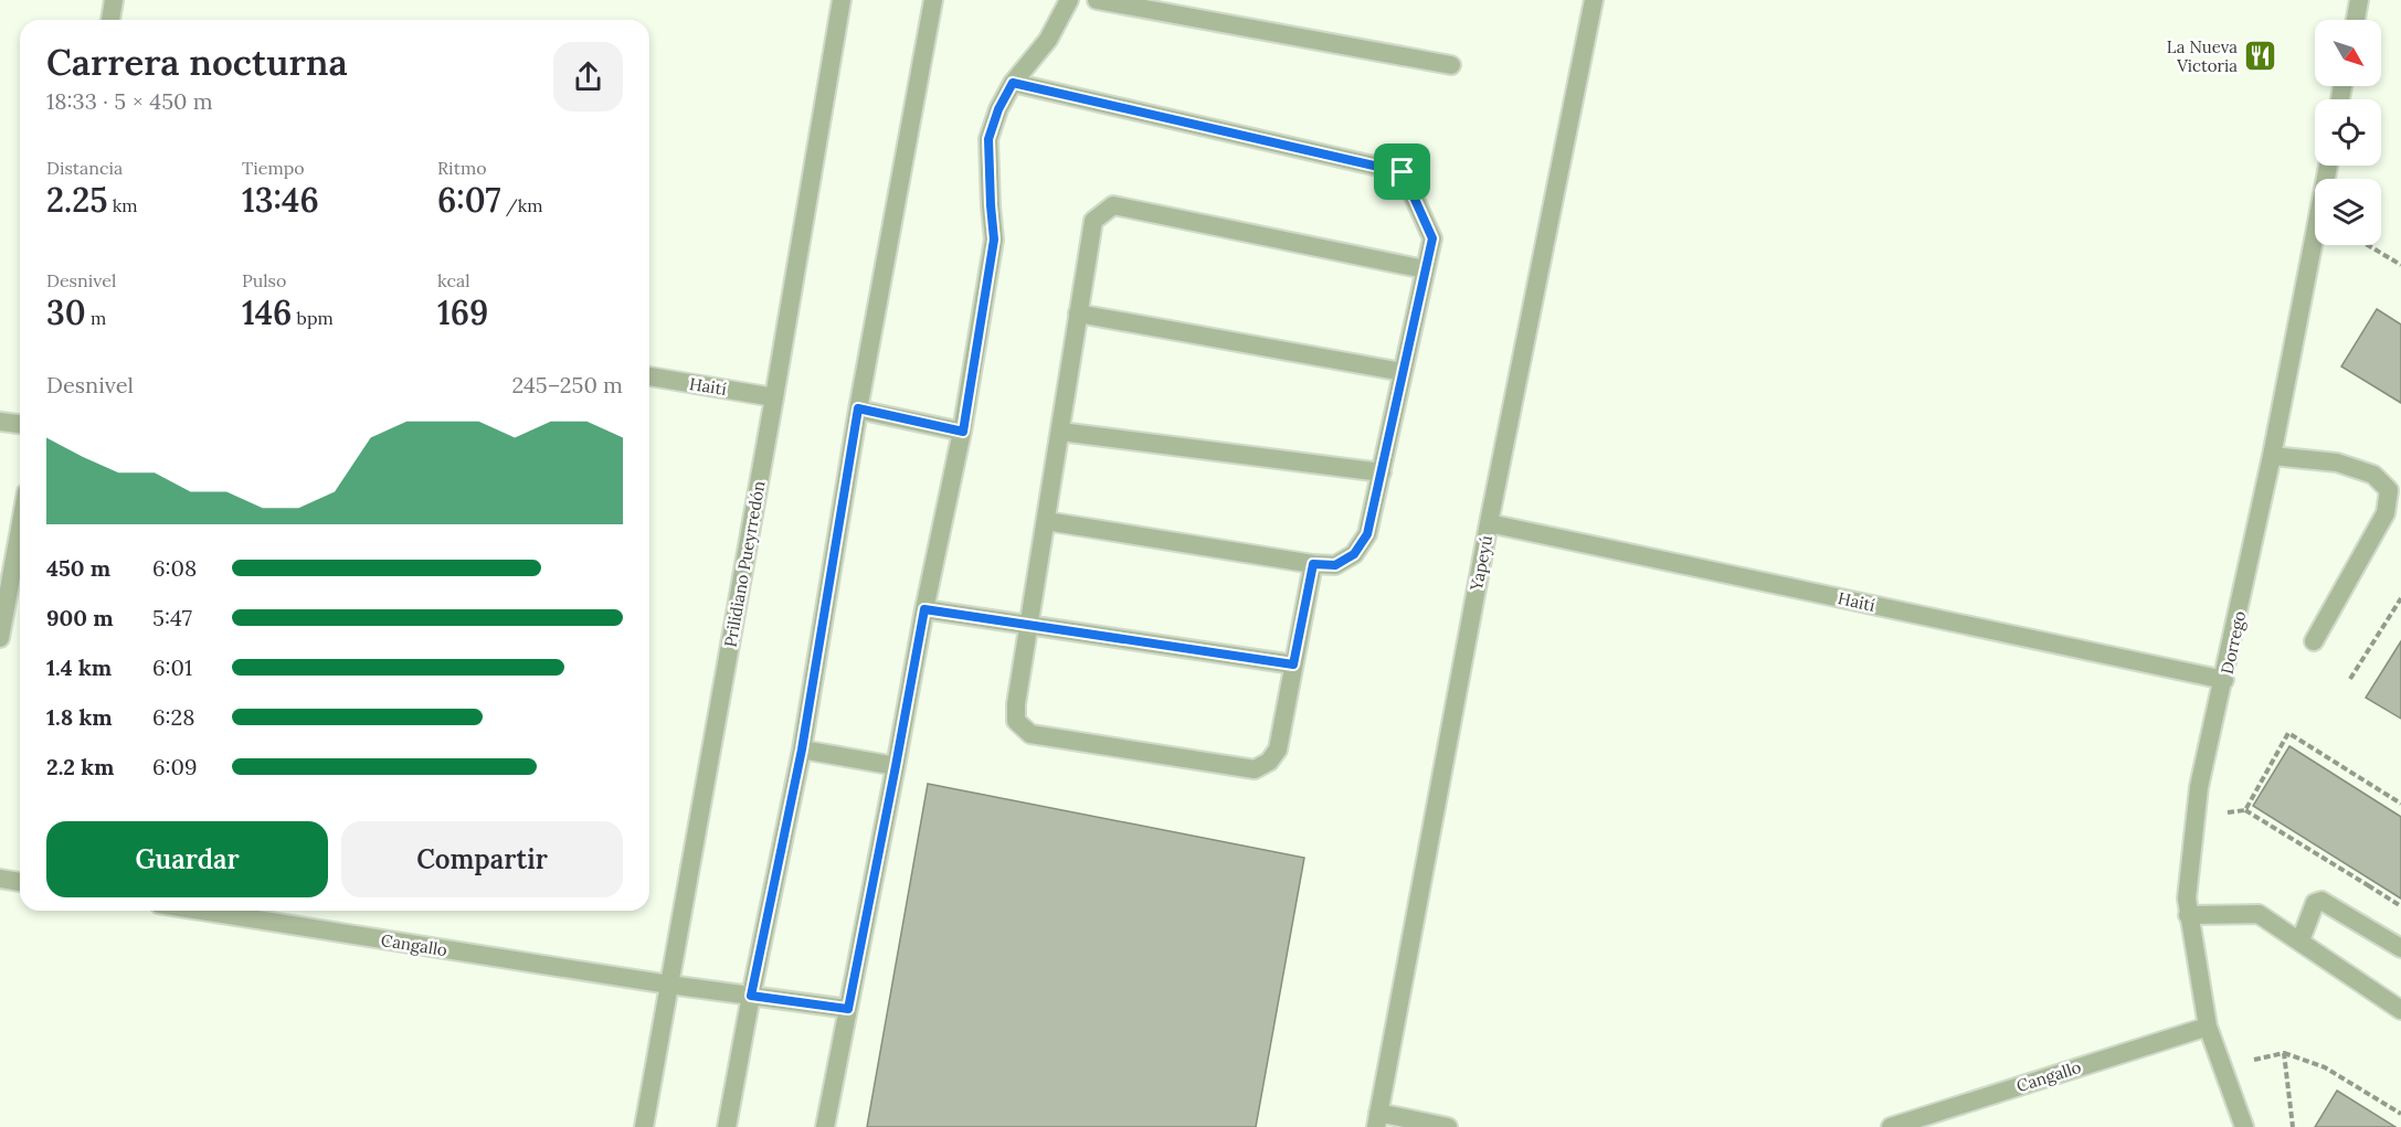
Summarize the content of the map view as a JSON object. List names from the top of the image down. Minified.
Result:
{"streets":{"street":["Haití","Yapeyú","Prilidiano Pueyrredón","Dorrego","Cangallo"]},"crossings":[["Haití","Yapeyú"],["Haití","Prilidiano Pueyrredón"],["Haití","Dorrego"],["Prilidiano Pueyrredón","Cangallo"],["Dorrego","Cangallo"]],"places":{"restaurant":["La Nueva Victoria"]},"north":"bottom right","page":{"heading":["Carrera nocturna","18:33 · 5 × 450 m"],"stats":[["Distancia","2.25 km"],["Tiempo","13:46"],["Ritmo","6:07 /km"],["Desnivel","30 m"],["Pulso","146 bpm"],["kcal","169"]],"chart":["Desnivel","245–250 m"],"list":[{"name":"450 m","note":"6:08"},{"name":"900 m","note":"5:47"},{"name":"1.4 km","note":"6:01"},{"name":"1.8 km","note":"6:28"},{"name":"2.2 km","note":"6:09"}],"buttons":["Guardar","Compartir"]}}
